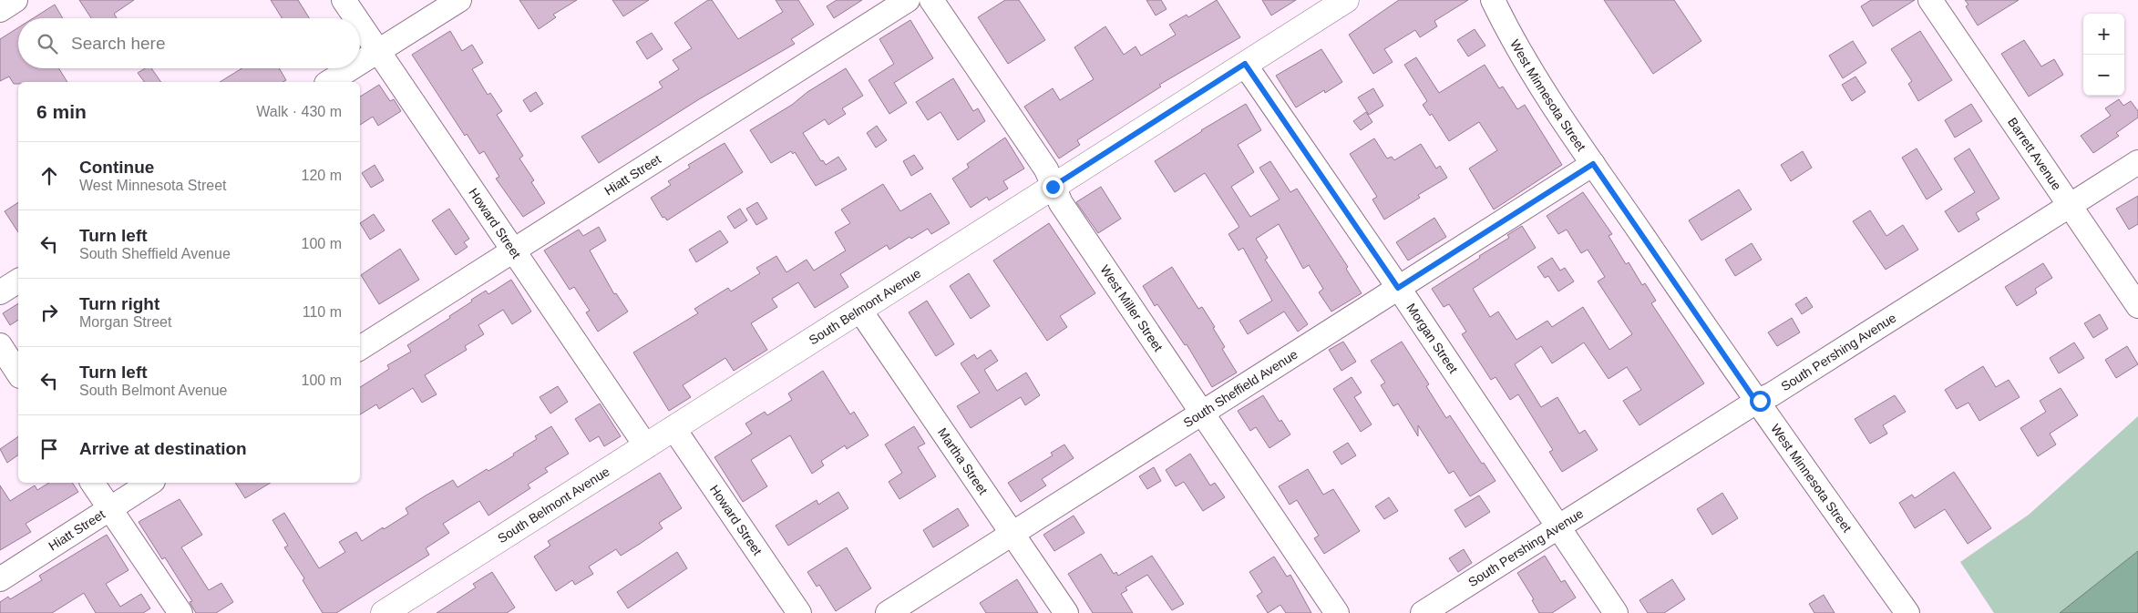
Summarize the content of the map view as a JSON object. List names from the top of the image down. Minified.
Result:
{"streets":{"main road":["South Belmont Avenue"],"street":["West Minnesota Street","Barrett Avenue","Hiatt Street","Howard Street","West Miller Street","Morgan Street","South Pershing Avenue","South Sheffield Avenue","Martha Street"]},"crossings":[["West Minnesota Street","South Pershing Avenue"],["West Minnesota Street","South Sheffield Avenue"],["Barrett Avenue","South Pershing Avenue"],["Hiatt Street","Howard Street"],["Howard Street","South Belmont Avenue"],["South Belmont Avenue","West Miller Street"],["South Belmont Avenue","Morgan Street"],["South Belmont Avenue","Martha Street"],["West Miller Street","South Sheffield Avenue"],["Morgan Street","South Pershing Avenue"],["Morgan Street","South Sheffield Avenue"],["South Sheffield Avenue","Martha Street"]],"page":{"map_buttons":["+","−"],"search":"Search here","heading":["6 min","Walk · 430 m"],"list":[["Continue","West Minnesota Street","120 m"],["Turn left","South Sheffield Avenue","100 m"],["Turn right","Morgan Street","110 m"],["Turn left","South Belmont Avenue","100 m"],"Arrive at destination"]}}
